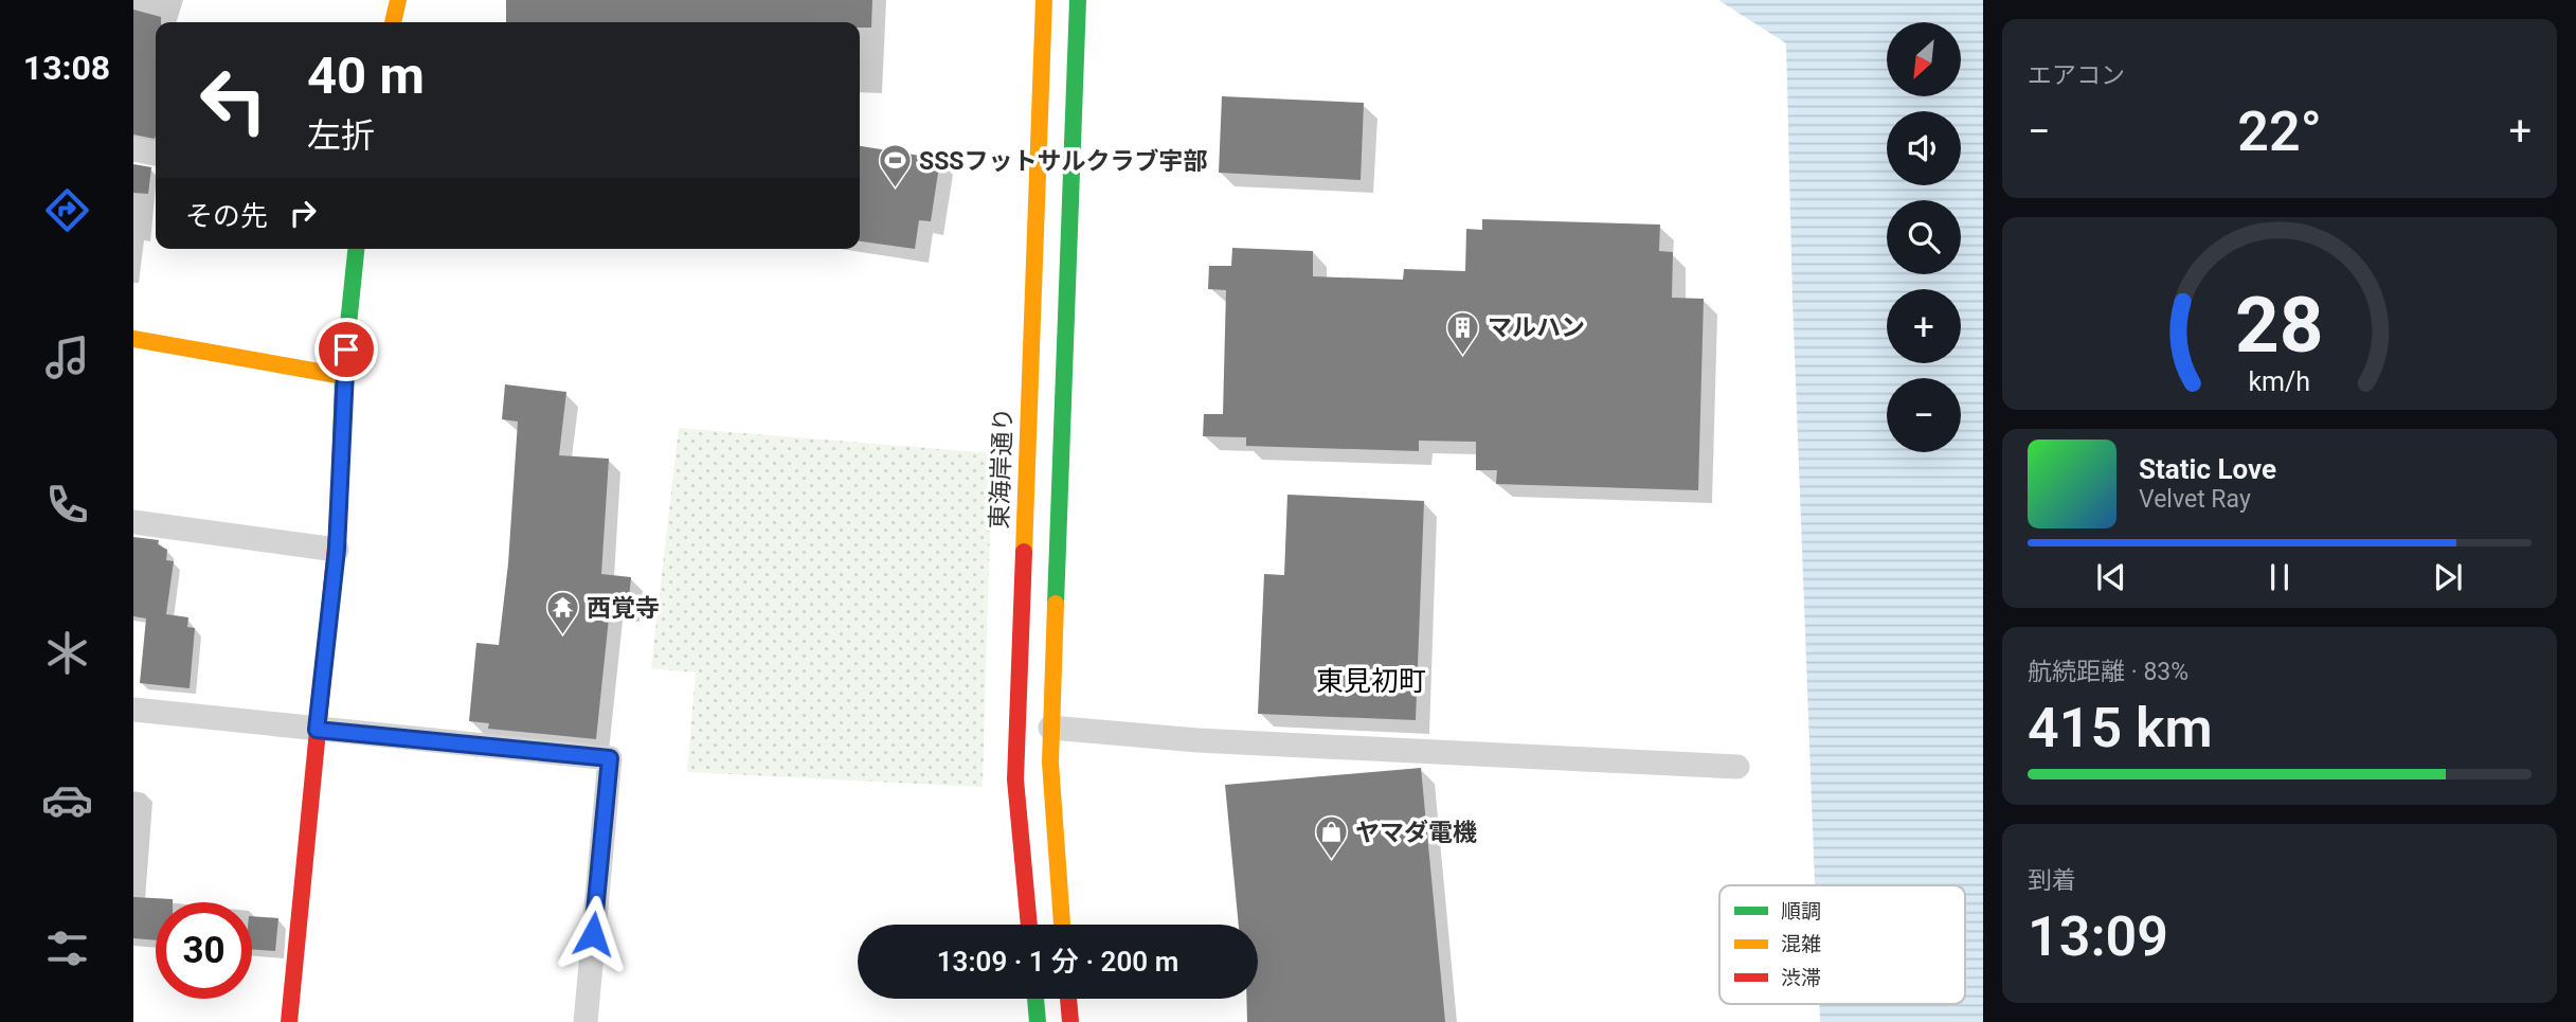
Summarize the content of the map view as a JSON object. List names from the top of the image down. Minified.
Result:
{"streets":{"street":["東海岸通り"]},"districts":["東見初町"],"places":{"sports":["SSSフットサルクラブ宇部"],"building":["マルハン"],"temple":["西覚寺"],"shop":["ヤマダ電機"]},"legend":["順調","混雑","渋滞"],"north":"bottom left","page":{"tabs":"13:08","tile":["エアコン",["航続距離 · 83%","415 km"],["到着","13:09"]],"map_buttons":["+","−"],"turn":["40 m","左折"],"heat":["−","22°","+"],"then":"その先","song":["Static Love","Velvet Ray"],"limit":"30","trip":"13:09 · 1 分 · 200 m","gauge":["28","km/h"]}}
